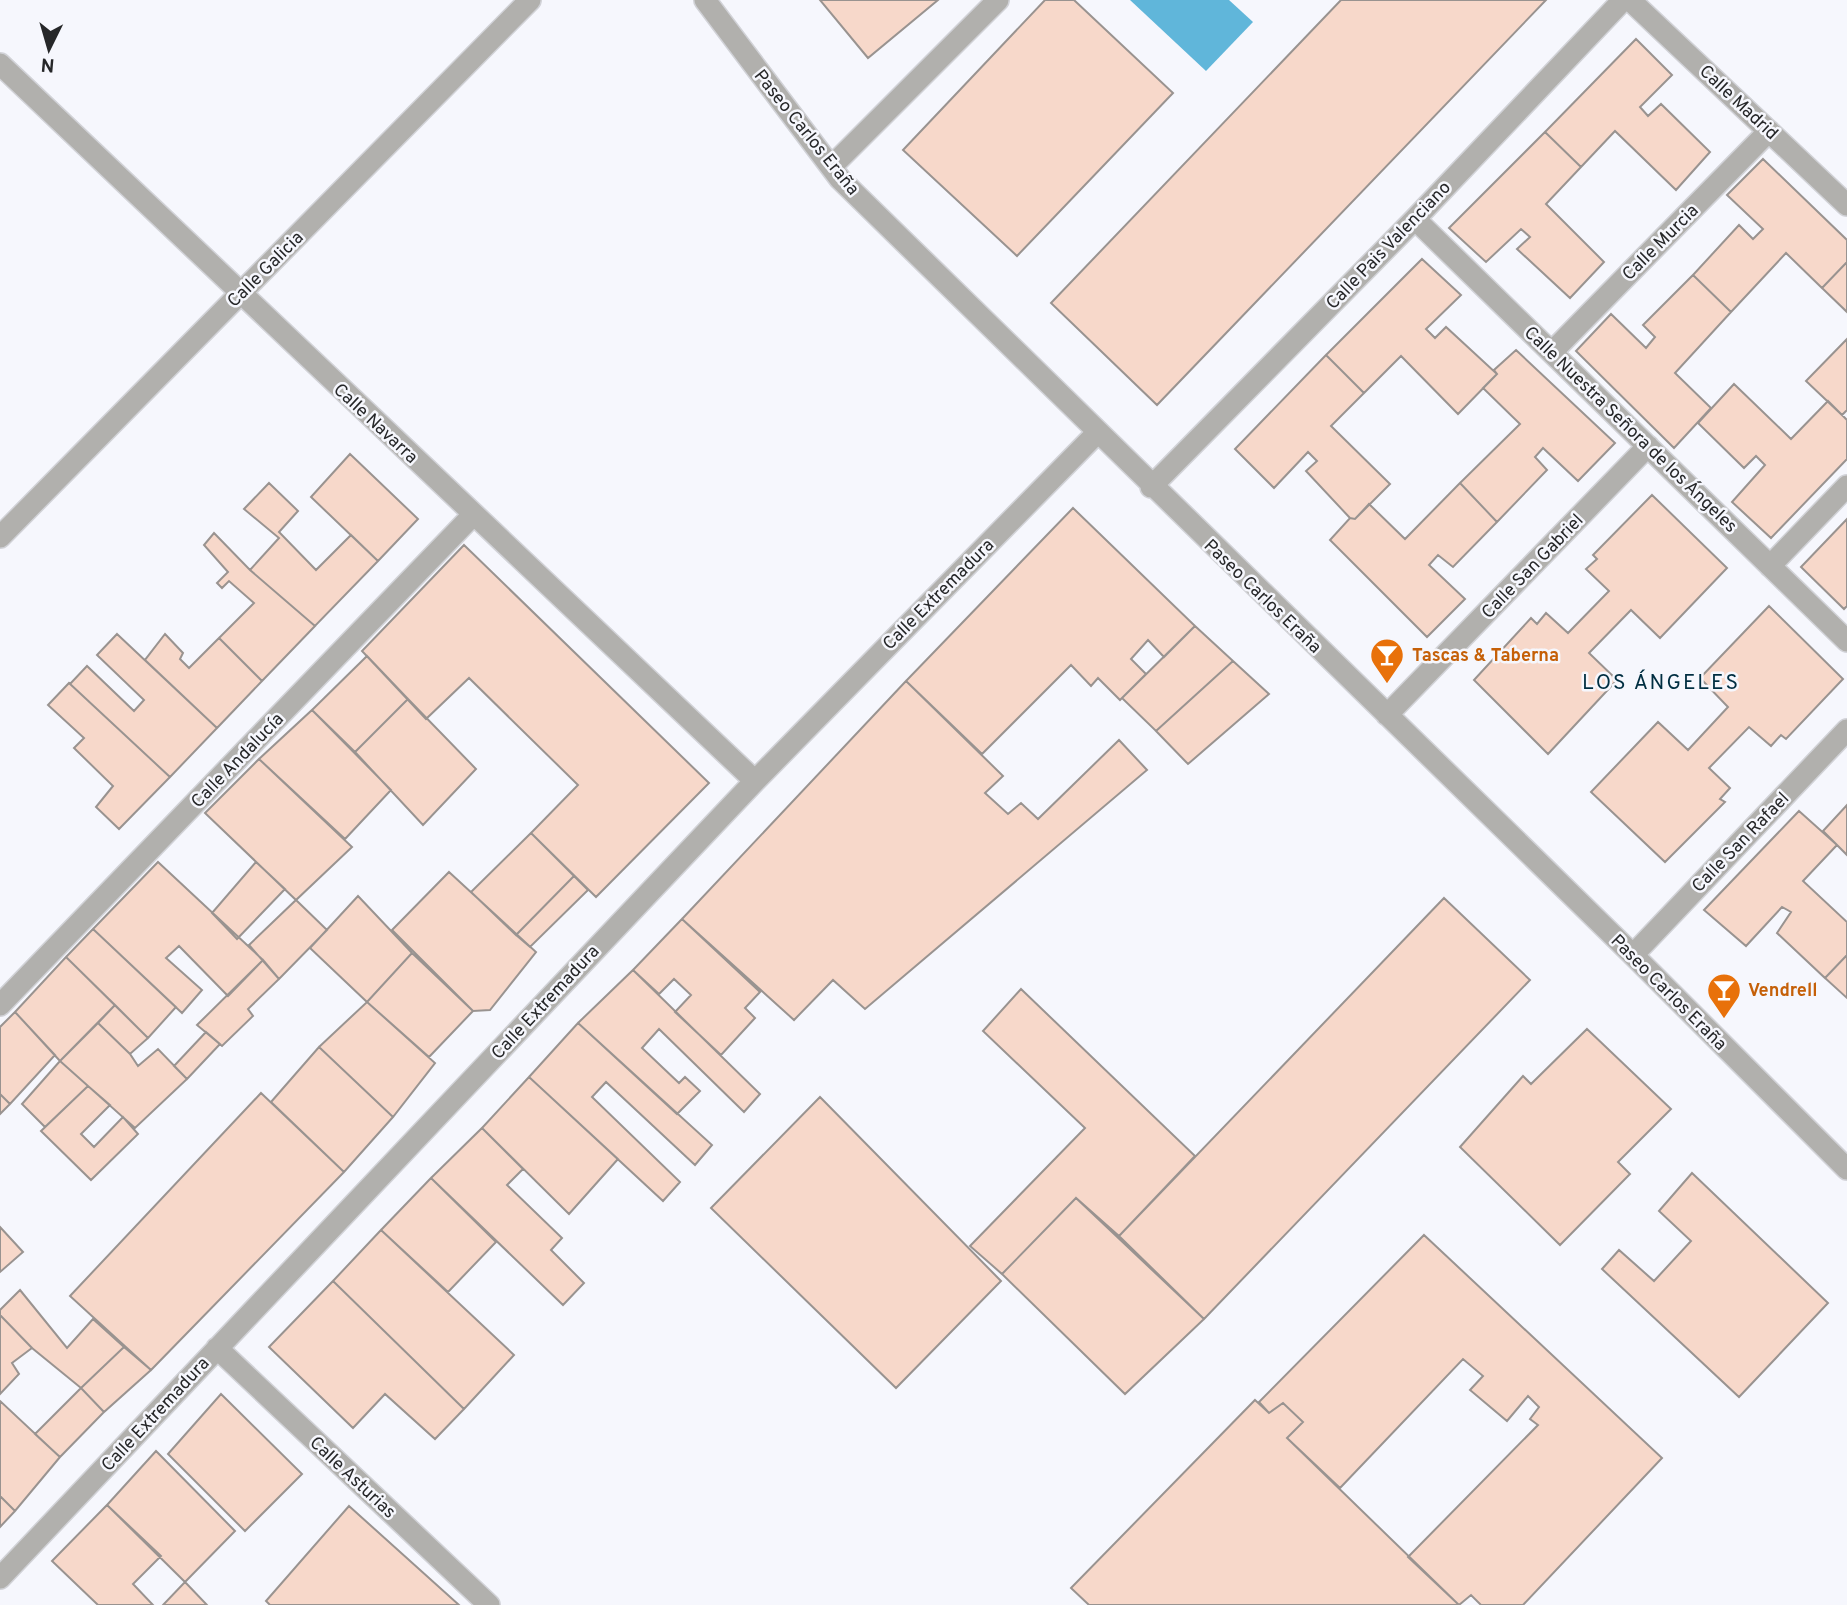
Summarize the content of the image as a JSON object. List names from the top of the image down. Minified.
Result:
{"streets":{"street":["Calle Madrid","Paseo Carlos Eraña","Calle Murcia","Calle Pais Valenciano","Calle Galicia","Calle Navarra","Calle Nuestra Señora de los Ángeles","Calle San Gabriel","Calle Extremadura","Calle Andalucía","Calle San Rafael","Calle Asturias"]},"crossings":[["Calle Madrid","Calle Murcia"],["Paseo Carlos Eraña","Calle Pais Valenciano"],["Paseo Carlos Eraña","Calle San Gabriel"],["Paseo Carlos Eraña","Calle Extremadura"],["Paseo Carlos Eraña","Calle San Rafael"],["Calle Murcia","Calle Nuestra Señora de los Ángeles"],["Calle Pais Valenciano","Calle Nuestra Señora de los Ángeles"],["Calle Galicia","Calle Navarra"],["Calle Navarra","Calle Extremadura"],["Calle Navarra","Calle Andalucía"],["Calle Nuestra Señora de los Ángeles","Calle San Gabriel"],["Calle Extremadura","Calle Asturias"]],"districts":["LOS ÁNGELES"],"places":{"bar":["Tascas & Taberna","Vendrell"]},"north":"bottom"}
